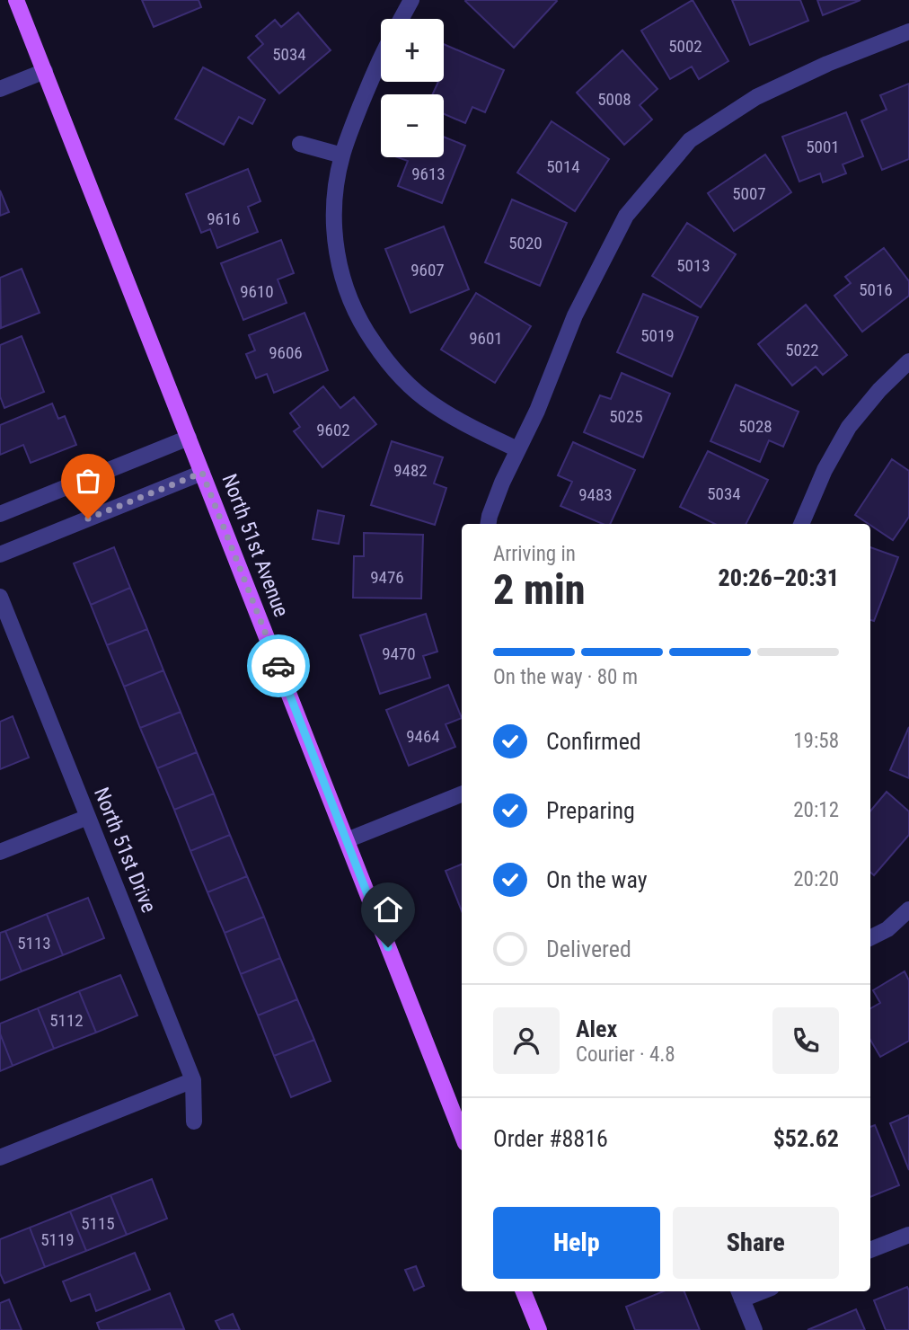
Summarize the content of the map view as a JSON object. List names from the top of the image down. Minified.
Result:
{"streets":{"main road":["North 51st Avenue"],"street":["North 51st Drive"]},"house_numbers":["5002","5034","5008","5001","5014","9613","5007","9616","5020","5013","9607","5016","9610","5019","9601","5022","9606","5025","5028","9602","9482","5034","9483","9476","9470","9464","5113","5112","5115","5119"],"page":{"map_buttons":["+","−"],"heading":["2 min","Arriving in","20:26–20:31"],"panel":["Alex","Courier · 4.8","Order #8816","$52.62"],"bar":"On the way · 80 m","list":[["Confirmed","19:58"],["Preparing","20:12"],["On the way","20:20"],"Delivered"],"buttons":["Help","Share"]}}
